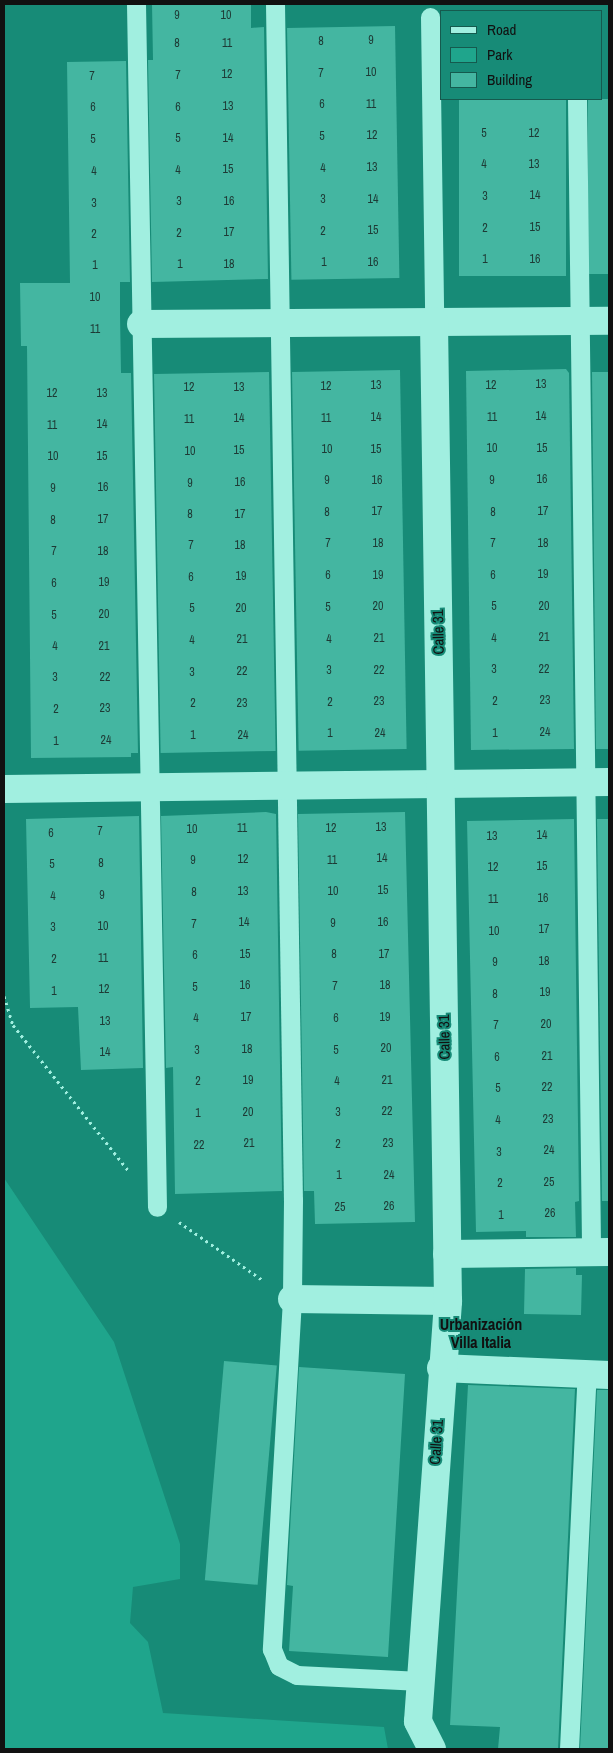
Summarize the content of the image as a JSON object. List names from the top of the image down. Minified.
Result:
{"streets":{"street":["Calle 31"]},"districts":["Urbanización Villa Italia"],"house_numbers":["9","10","9","8","8","11","10","7","12","7","7","6","11","13","6","6","5","12","12","5","5","14","5","4","13","13","4","15","4","4","14","3","3","14","3","16","3","15","2","15","2","17","2","2","1","16","1","16","1","18","1","10","11","13","13","12","12","12","13","12","13","14","14","11","14","11","11","14","11","10","15","10","15","15","10","10","15","16","9","16","9","16","9","16","9","17","17","8","8","8","17","17","8","7","18","7","18","7","18","7","18","19","6","19","6","19","6","19","6","20","5","20","5","5","20","20","5","21","21","4","21","4","4","4","21","3","22","3","22","22","3","3","22","23","23","2","2","2","23","23","2","24","1","24","1","1","24","24","1","13","11","12","10","7","6","14","13","14","12","9","11","8","5","15","12","15","13","10","8","9","4","16","11","14","16","9","7","10","3","17","10","15","8","17","6","11","2","18","9","16","18","7","5","12","1","19","8","17","19","4","6","13","20","7","20","18","3","5","14","21","6","19","21","2","4","22","5","22","20","3","1","23","4","21","23","2","22","24","3","1","24","25","2","26","25","26","1"],"legend":["Road","Park","Building"]}
